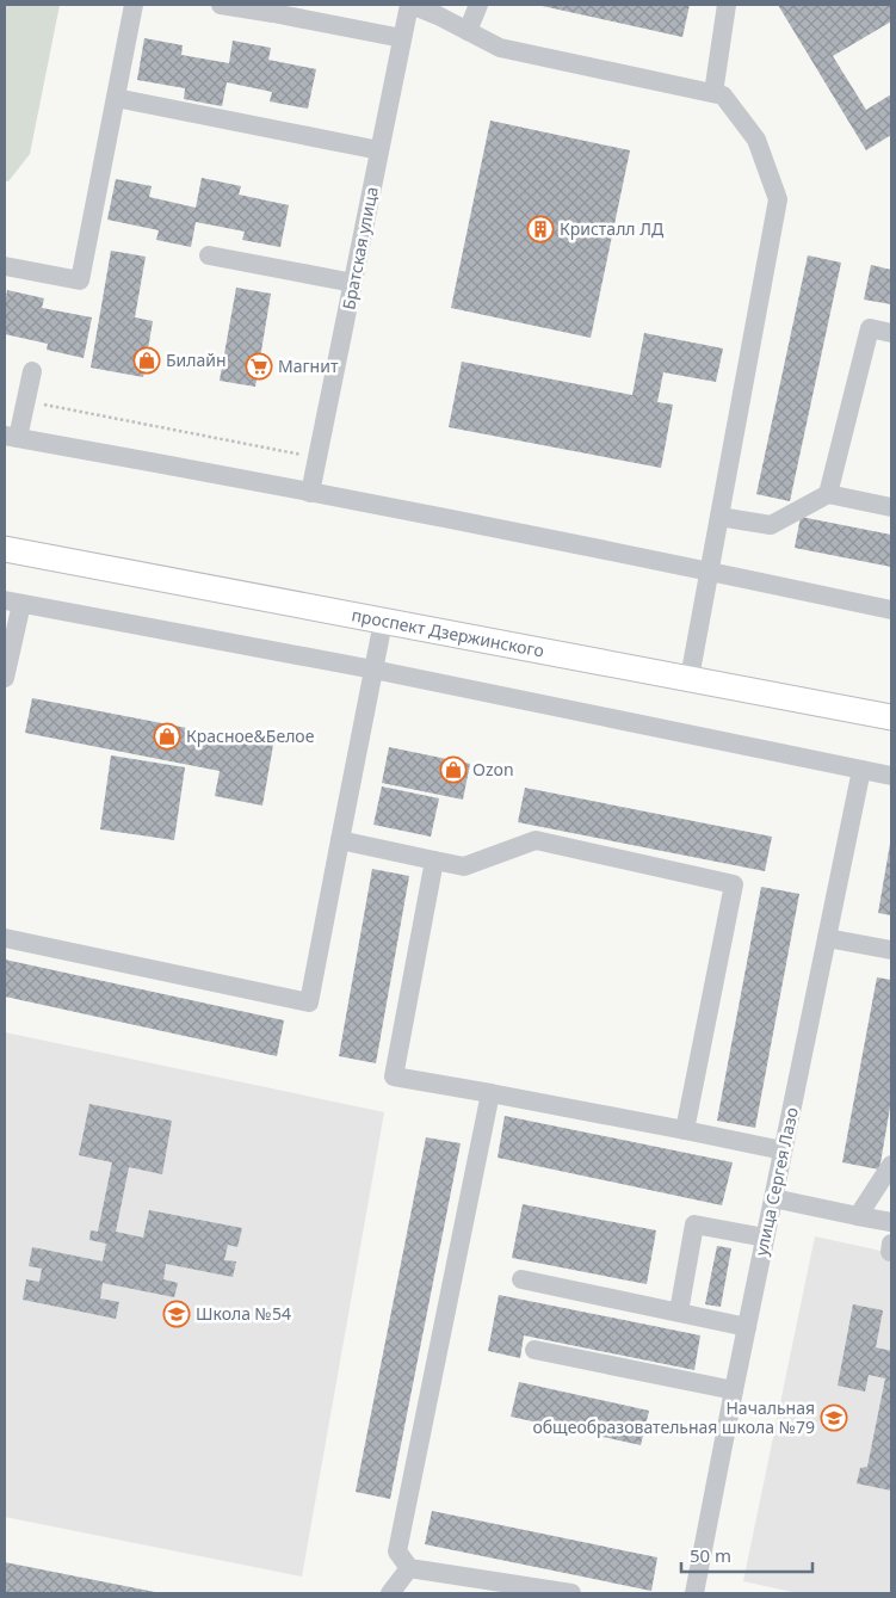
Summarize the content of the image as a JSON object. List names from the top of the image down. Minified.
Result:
{"streets":{"main road":["проспект Дзержинского"],"street":["Братская улица","улица Сергея Лазо"]},"places":{"building":["Кристалл ЛД"],"shop":["Билайн","Красное&Белое","Ozon"],"supermarket":["Магнит"],"school or university":["Школа №54","Начальная общеобразовательная школа №79"]},"scale_bar":"50 m"}
